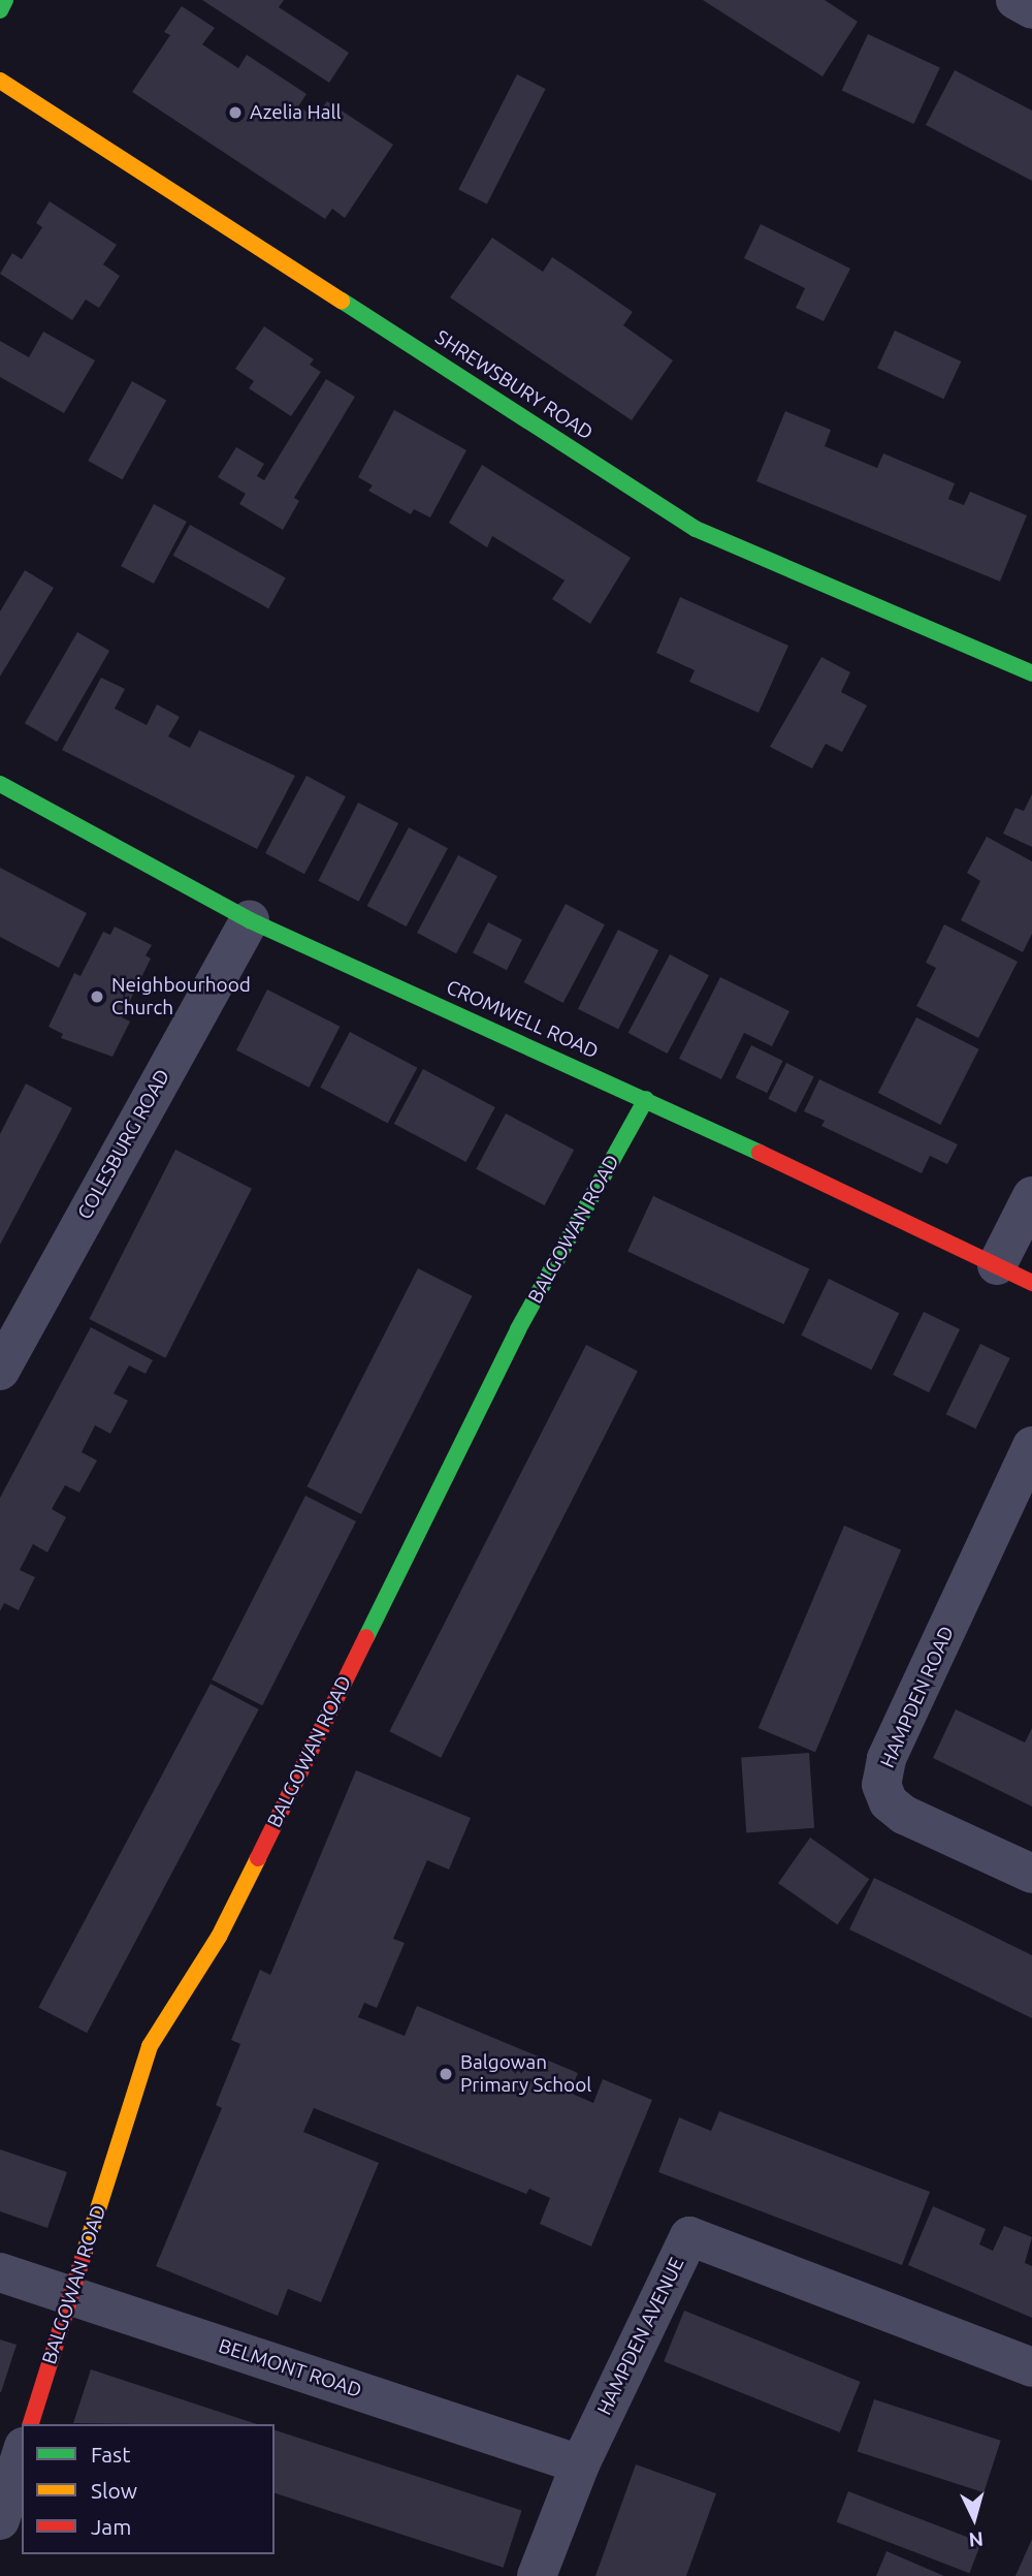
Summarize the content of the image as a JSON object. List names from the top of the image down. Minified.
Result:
{"streets":{"street":["SHREWSBURY ROAD","CROMWELL ROAD","COLESBURG ROAD","BALGOWAN ROAD","HAMPDEN ROAD","HAMPDEN AVENUE","BELMONT ROAD"]},"crossings":[["CROMWELL ROAD","COLESBURG ROAD"],["CROMWELL ROAD","BALGOWAN ROAD"],["BALGOWAN ROAD","BELMONT ROAD"],["HAMPDEN AVENUE","BELMONT ROAD"]],"places":["Azelia Hall","Neighbourhood Church","Balgowan Primary School"],"legend":["Fast","Slow","Jam"],"north":"bottom"}
